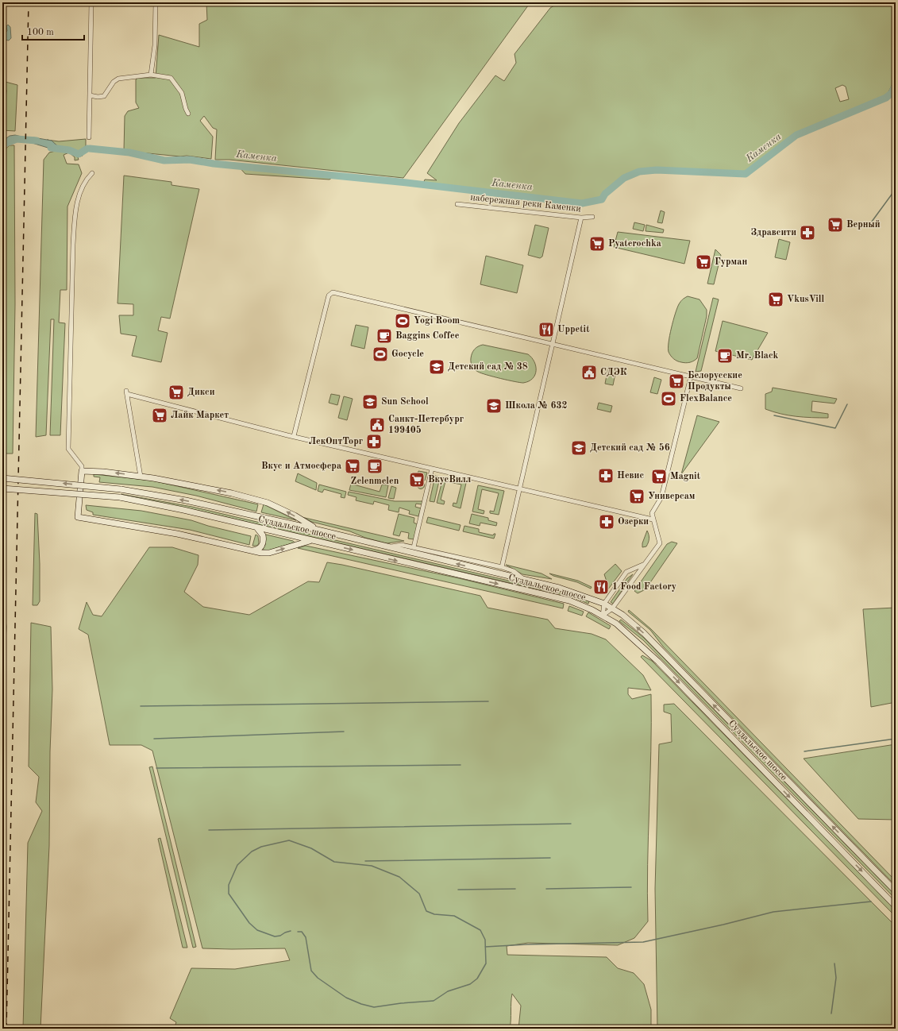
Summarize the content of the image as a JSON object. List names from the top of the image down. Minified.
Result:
{"streets":{"main road":["Суздальское шоссе"],"street":["набережная реки Каменки"]},"water":["Каменка"],"places":{"supermarket":["Верный","Pyaterochka","Гурман","VkusVill","Белорусские Продукты","Дикси","Лайк Маркет","Вкус и Атмосфера","Magnit","ВкусВилл","Универсам"],"pharmacy":["Здравсити","ЛекОптТорг","Невис","Озерки"],"sports":["Yogi Room","Gocycle","FlexBalance"],"restaurant":["Uppetit","1 Food Factory"],"cafe":["Baggins Coffee","Mr. Black","Zelenmelen"],"school or university":["Детский сад № 38","Sun School","Школа № 632","Детский сад № 56"],"public building":["СДЭК","Санкт-Петербург 199405"]},"scale_bar":"100 m"}
